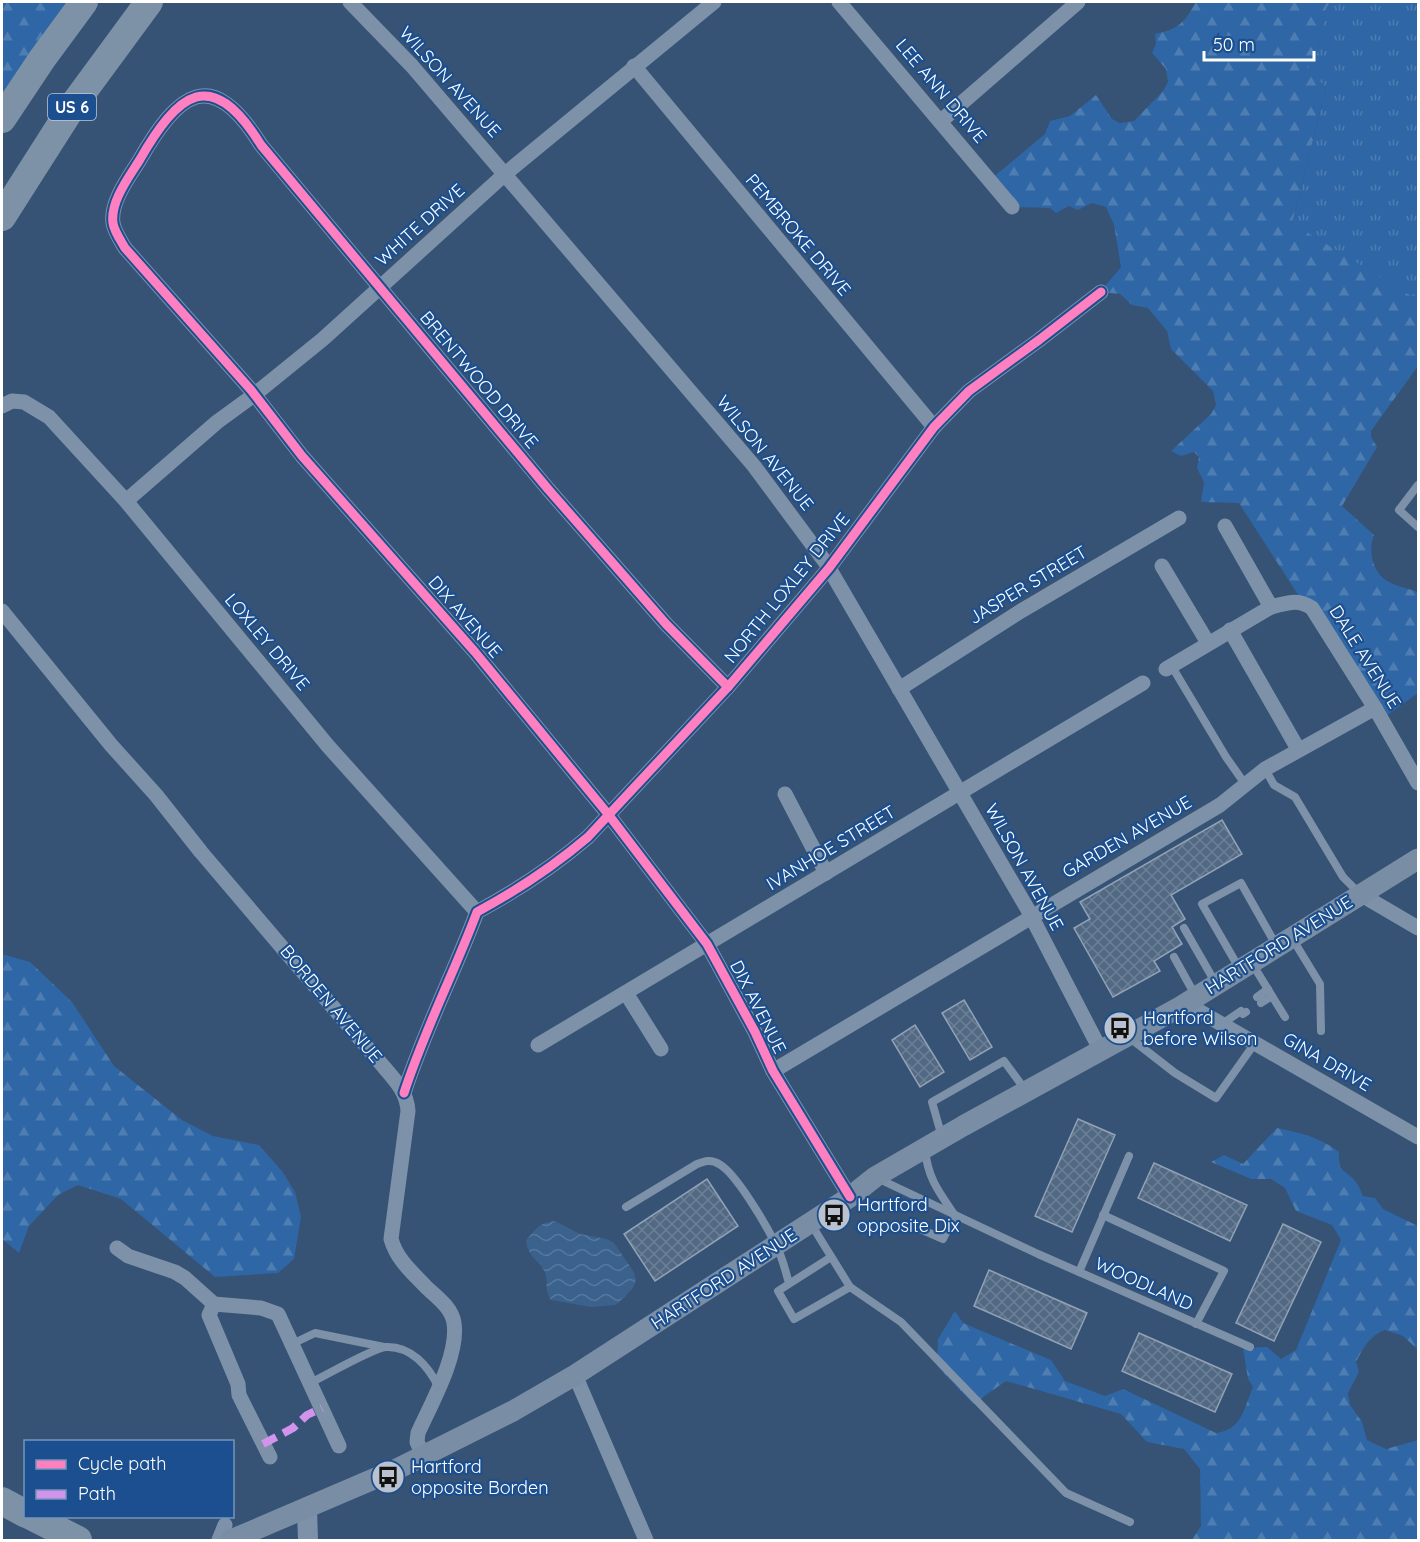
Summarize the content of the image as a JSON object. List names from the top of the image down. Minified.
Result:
{"streets":{"highway":["US 6"],"main road":["HARTFORD AVENUE"],"street":["WILSON AVENUE","LEE ANN DRIVE","WHITE DRIVE","PEMBROKE DRIVE","BRENTWOOD DRIVE","JASPER STREET","NORTH LOXLEY DRIVE","DIX AVENUE","LOXLEY DRIVE","DALE AVENUE","GARDEN AVENUE","IVANHOE STREET","BORDEN AVENUE","GINA DRIVE"],"lane":["WOODLAND"]},"crossings":[["WILSON AVENUE","WHITE DRIVE"],["WILSON AVENUE","JASPER STREET"],["WILSON AVENUE","NORTH LOXLEY DRIVE"],["WILSON AVENUE","GARDEN AVENUE"],["WILSON AVENUE","IVANHOE STREET"],["WILSON AVENUE","HARTFORD AVENUE"],["WHITE DRIVE","PEMBROKE DRIVE"],["WHITE DRIVE","BRENTWOOD DRIVE"],["WHITE DRIVE","DIX AVENUE"],["WHITE DRIVE","LOXLEY DRIVE"],["PEMBROKE DRIVE","NORTH LOXLEY DRIVE"],["BRENTWOOD DRIVE","NORTH LOXLEY DRIVE"],["BRENTWOOD DRIVE","DIX AVENUE"],["NORTH LOXLEY DRIVE","DIX AVENUE"],["NORTH LOXLEY DRIVE","LOXLEY DRIVE"],["DIX AVENUE","GARDEN AVENUE"],["DIX AVENUE","IVANHOE STREET"],["DIX AVENUE","HARTFORD AVENUE"],["DALE AVENUE","GARDEN AVENUE"],["HARTFORD AVENUE","GINA DRIVE"],["HARTFORD AVENUE","WOODLAND"]],"places":{"bus stop":["Hartford before Wilson","Hartford opposite Dix","Hartford opposite Borden"]},"legend":["Cycle path","Path"],"scale_bar":"50 m"}
